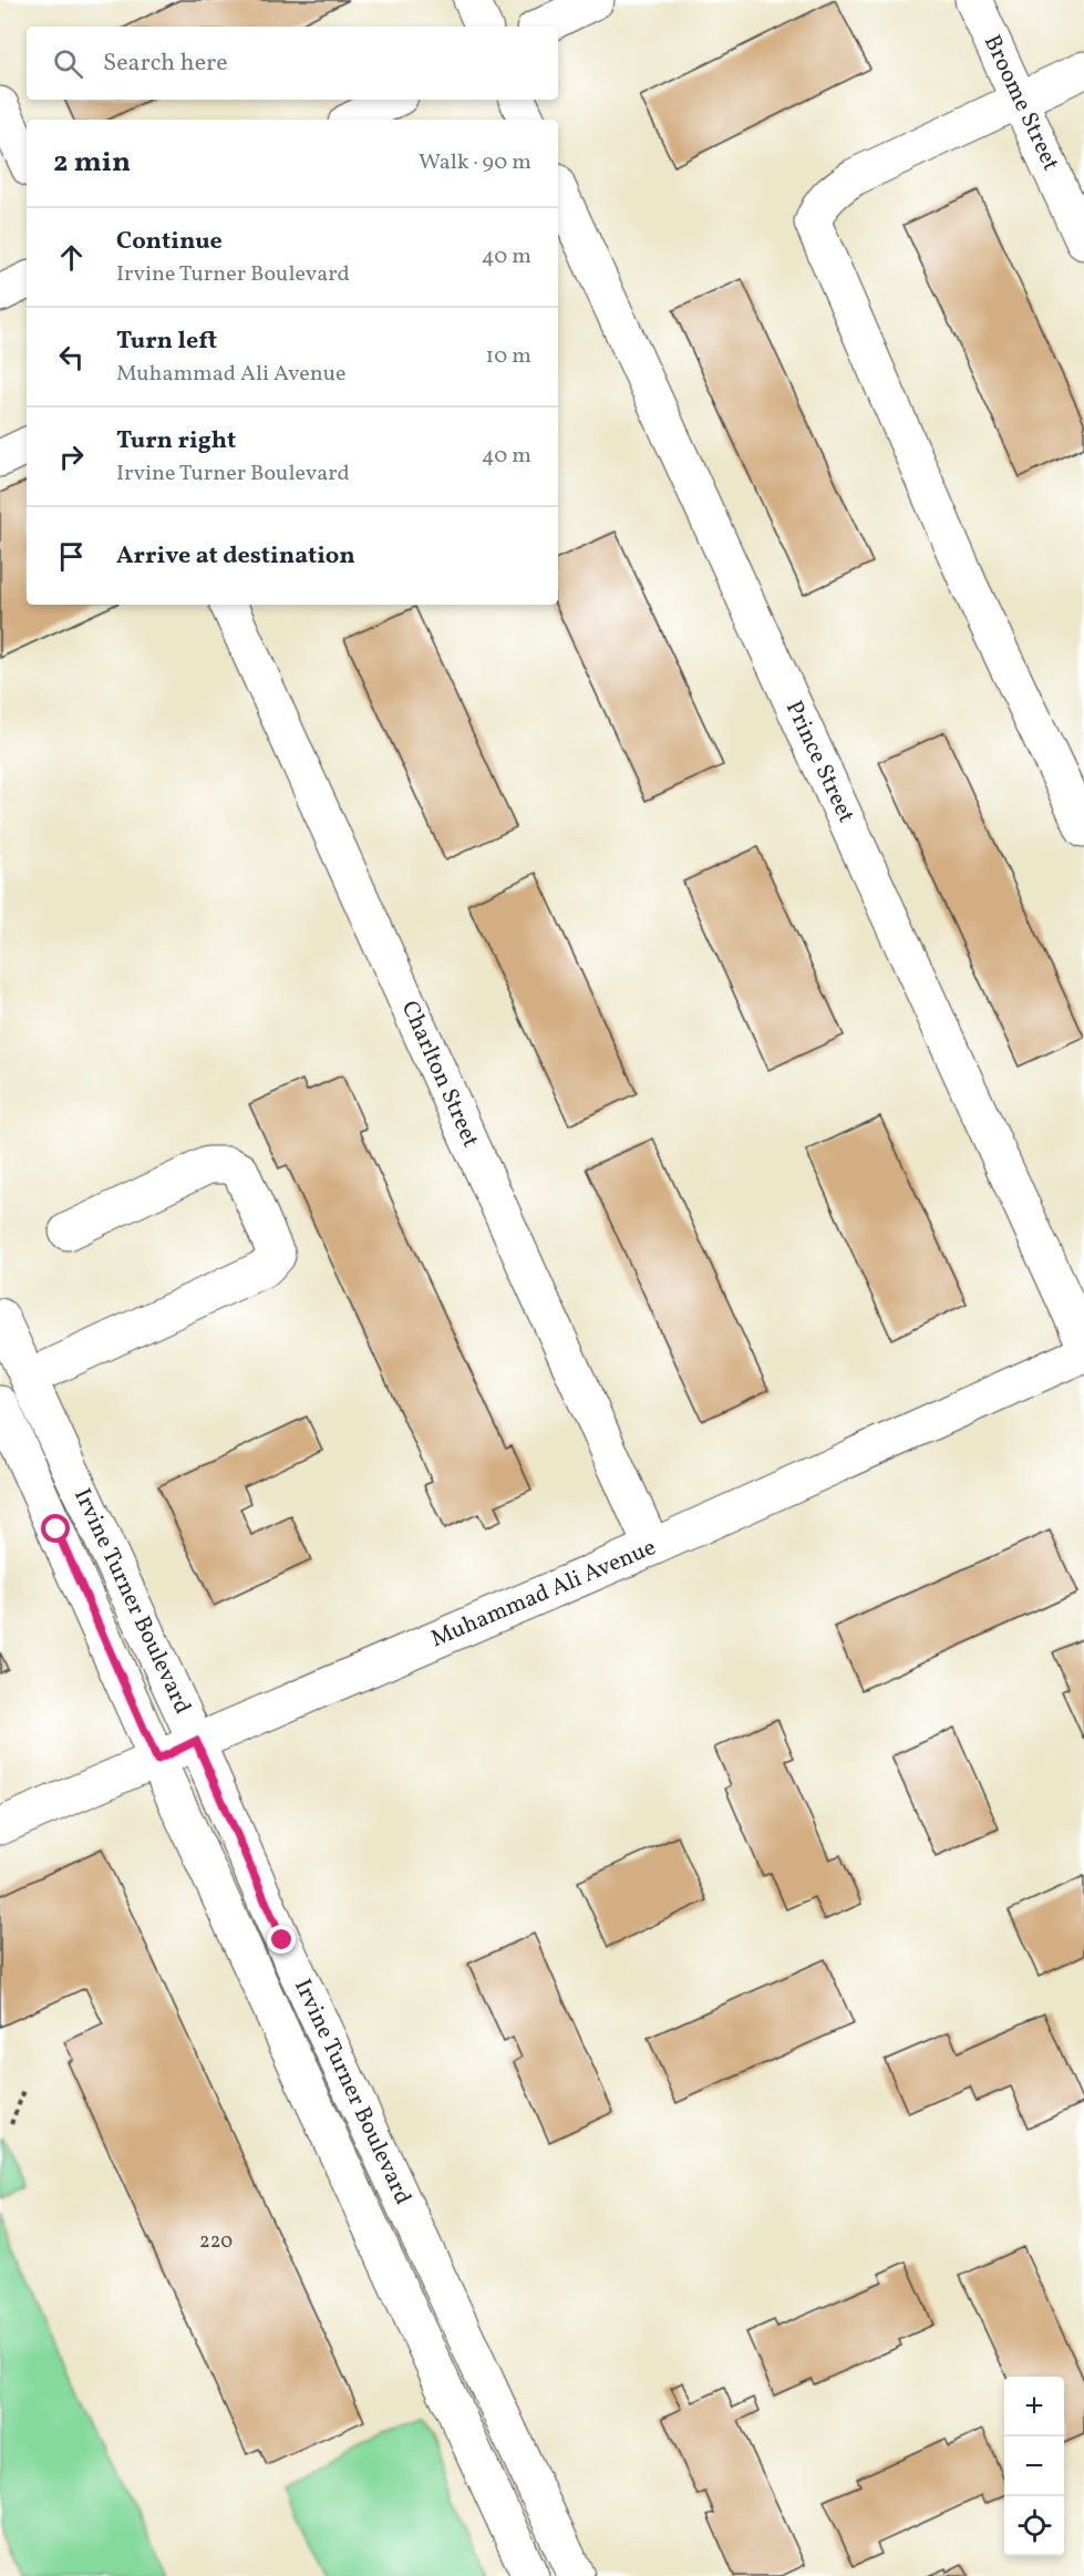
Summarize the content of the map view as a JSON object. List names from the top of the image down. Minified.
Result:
{"streets":{"street":["Broome Street","Prince Street","Charlton Street","Muhammad Ali Avenue","Irvine Turner Boulevard"]},"crossings":[["Charlton Street","Muhammad Ali Avenue"],["Muhammad Ali Avenue","Irvine Turner Boulevard"]],"house_numbers":["220"],"page":{"search":"Search here","heading":["2 min","Walk · 90 m"],"list":[["Continue","Irvine Turner Boulevard","40 m"],["Turn left","Muhammad Ali Avenue","10 m"],["Turn right","Irvine Turner Boulevard","40 m"],"Arrive at destination"],"map_buttons":["+","−"]}}
